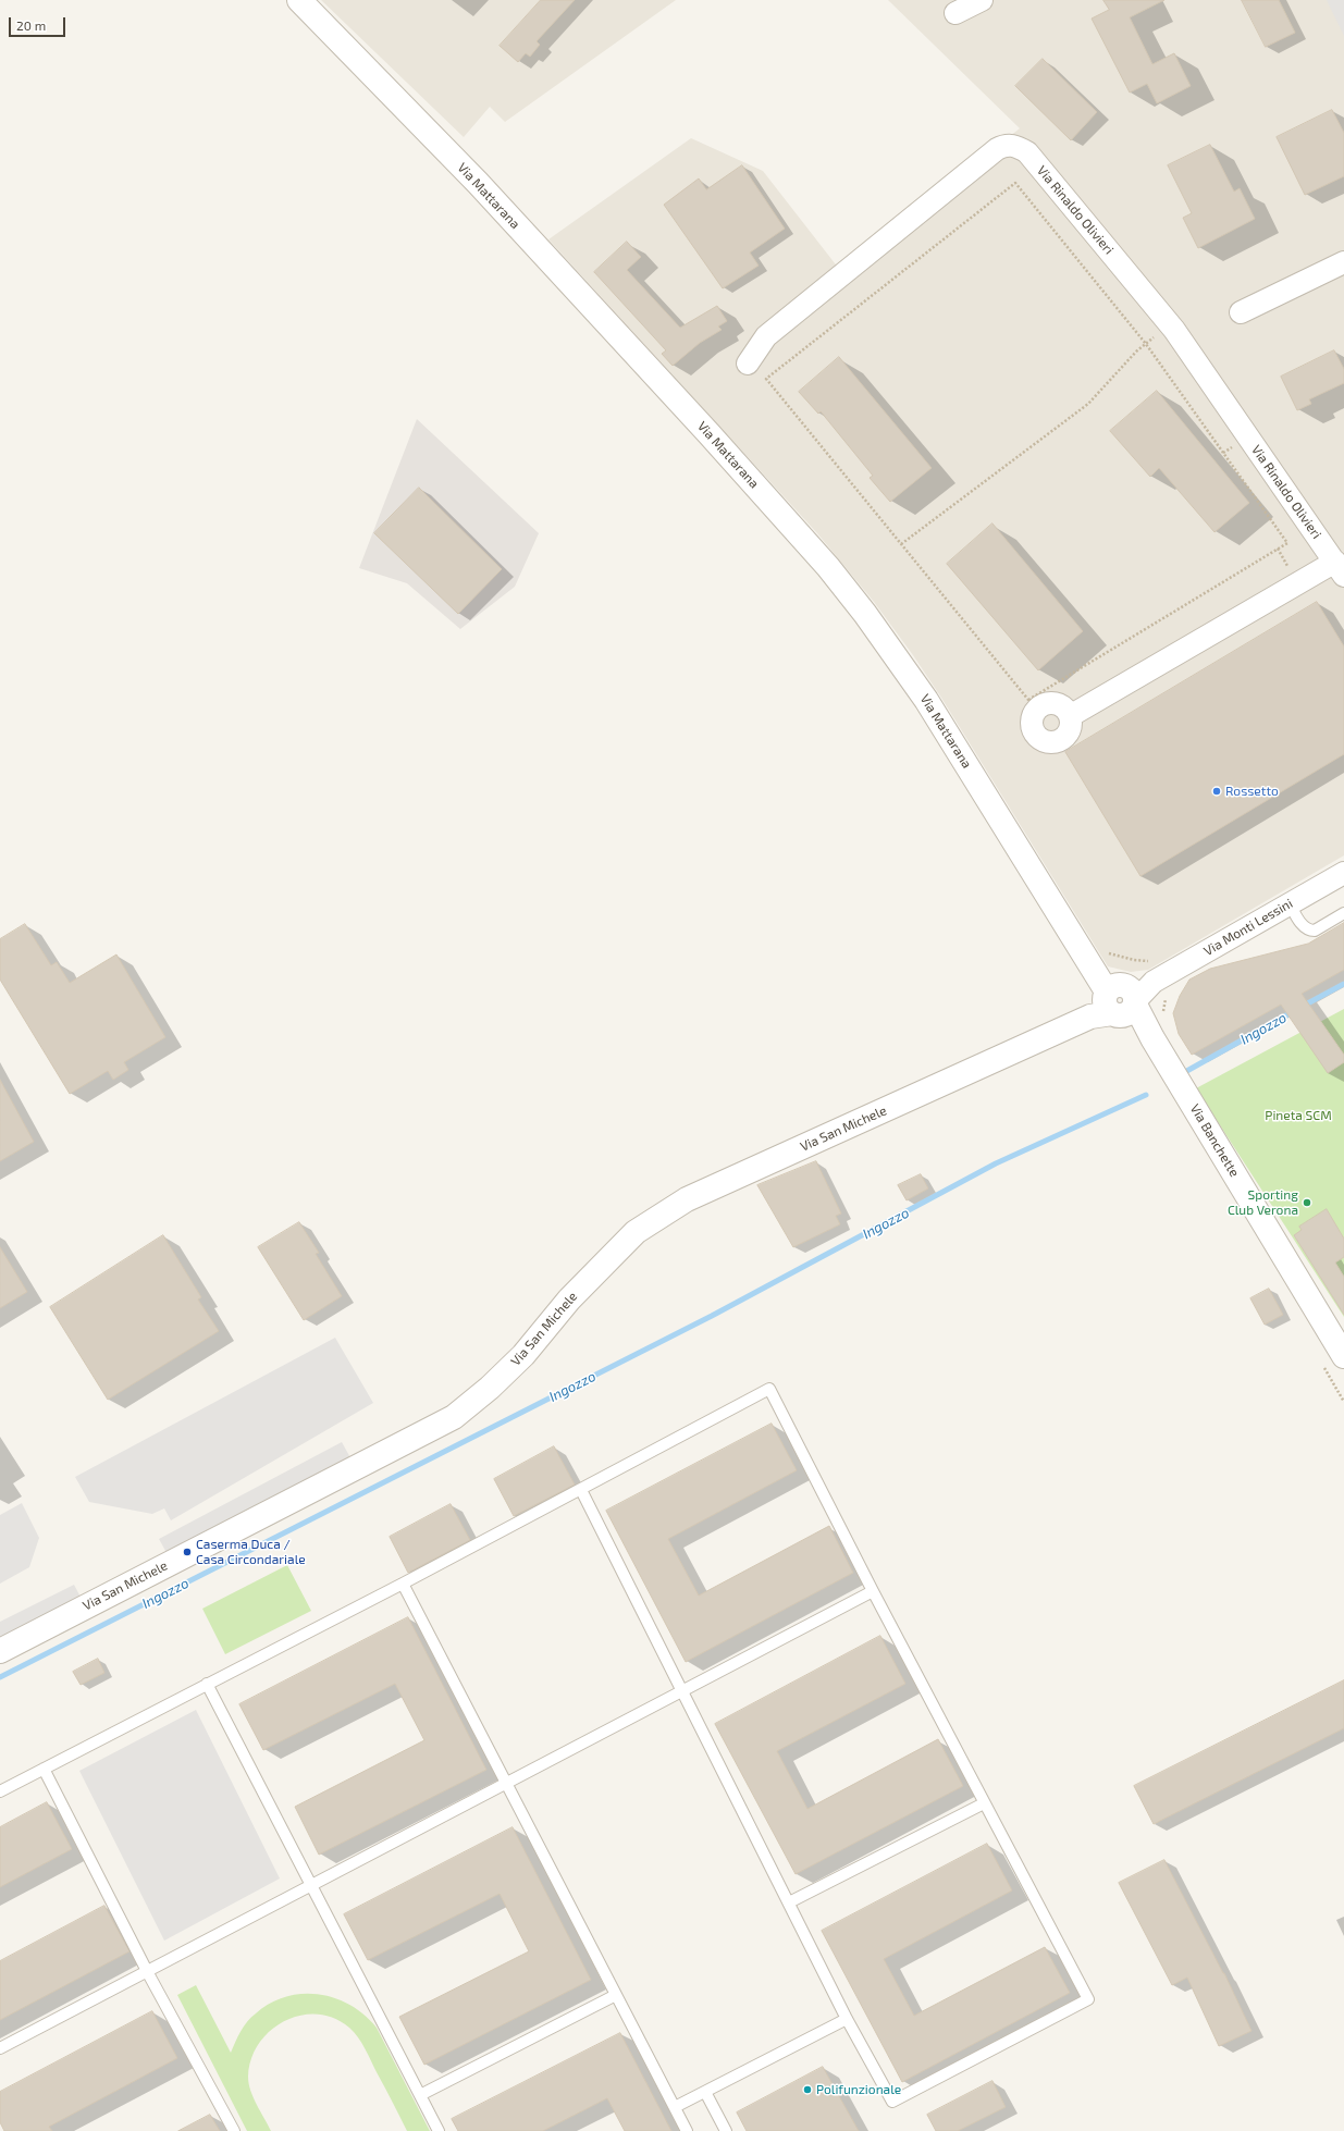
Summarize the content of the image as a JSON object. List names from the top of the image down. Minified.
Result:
{"streets":{"street":["Via Mattarana","Via Rinaldo Olivieri","Via Monti Lessini","Via San Michele","Via Banchette"]},"crossings":[["Via Mattarana","Via Monti Lessini"],["Via Mattarana","Via San Michele"],["Via Mattarana","Via Banchette"],["Via Monti Lessini","Via San Michele"],["Via Monti Lessini","Via Banchette"],["Via San Michele","Via Banchette"]],"water":["Ingozzo"],"parks":["Pineta SCM"],"places":["Rossetto","Sporting Club Verona","Caserma Duca / Casa Circondariale","Polifunzionale"],"scale_bar":"20 m"}
